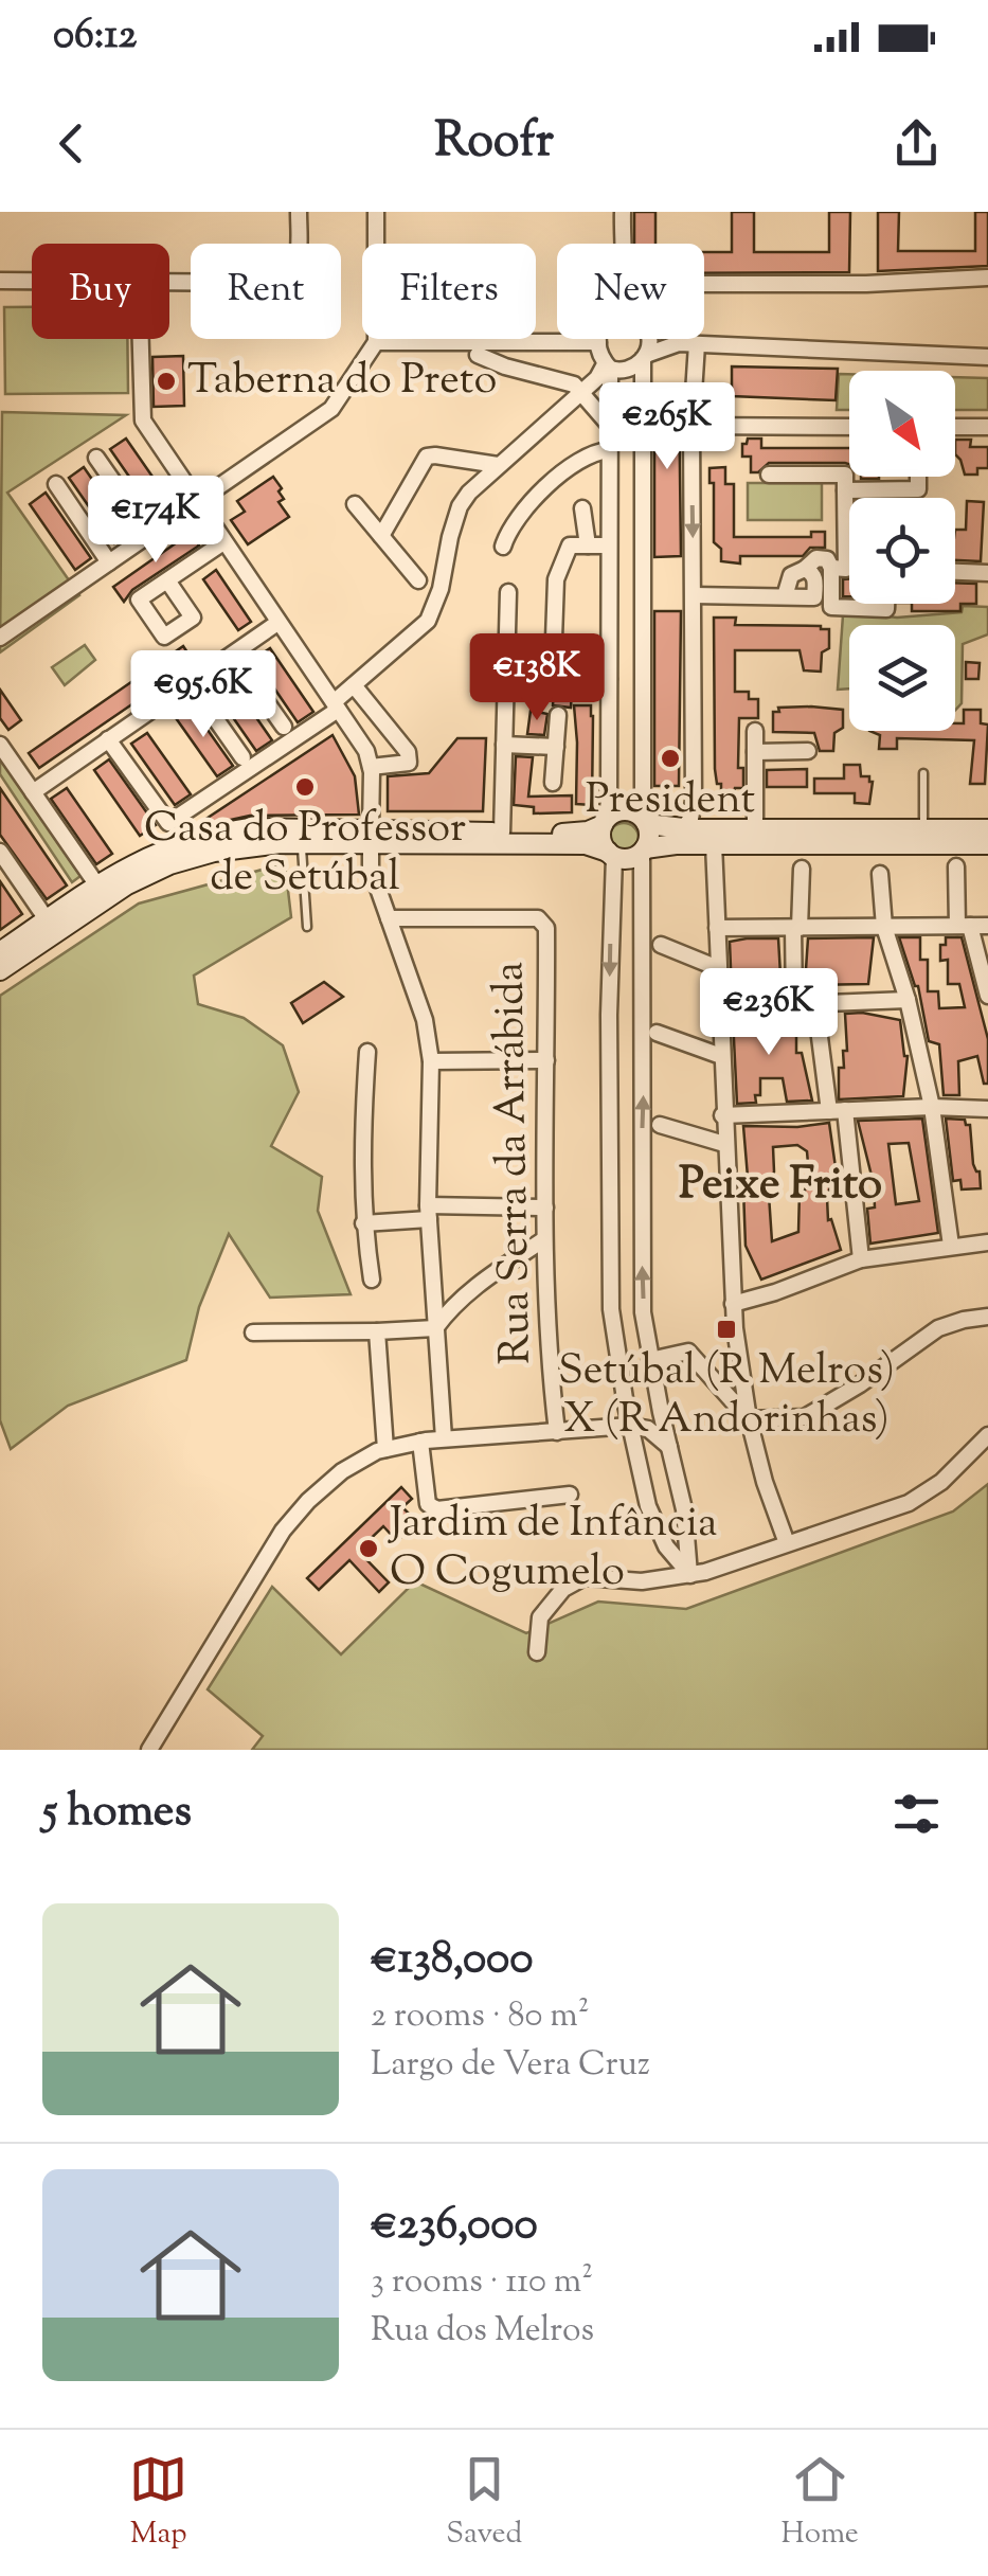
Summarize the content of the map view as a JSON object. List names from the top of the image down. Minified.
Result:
{"streets":{"street":["Rua Serra da Arrábida"]},"districts":["Peixe Frito"],"places":{"other":["Taberna do Preto","President","Casa do Professor de Setúbal","Jardim de Infância O Cogumelo"],"transit":["Setúbal (R Melros) X (R Andorinhas)"]},"north":"bottom right","page":{"status":"06:12","header":"Roofr","chip":["Buy","Rent","Filters","New"],"price":["€265K","€174K","€138K","€95.6K","€236K"],"heading":"5 homes","list":[{"name":"€138,000","note":"2 rooms · 80 m² · Largo de Vera Cruz"},{"name":"€236,000","note":"3 rooms · 110 m² · Rua dos Melros"}],"tabs":["Map","Saved","Home"]}}
